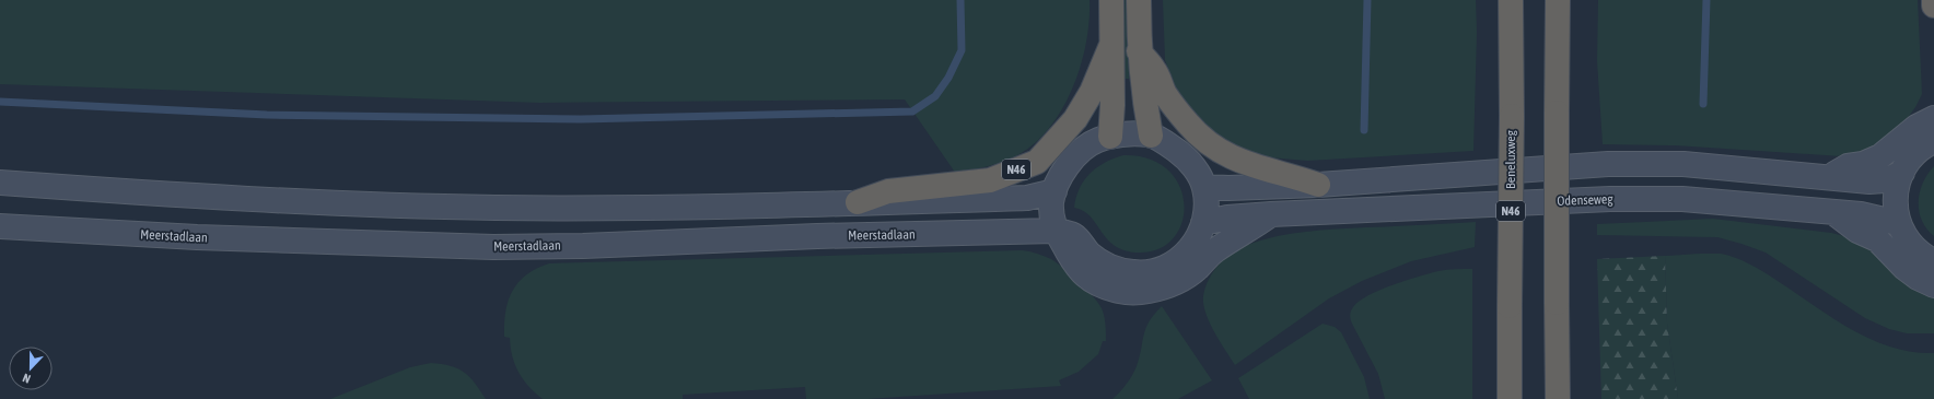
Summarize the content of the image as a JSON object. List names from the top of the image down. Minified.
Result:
{"streets":{"highway":["Beneluxweg","N46"],"main road":["Odenseweg","Meerstadlaan"]},"crossings":[["Beneluxweg","N46"],["N46","Odenseweg"],["N46","Meerstadlaan"],["Odenseweg","Meerstadlaan"]],"north":"bottom"}
